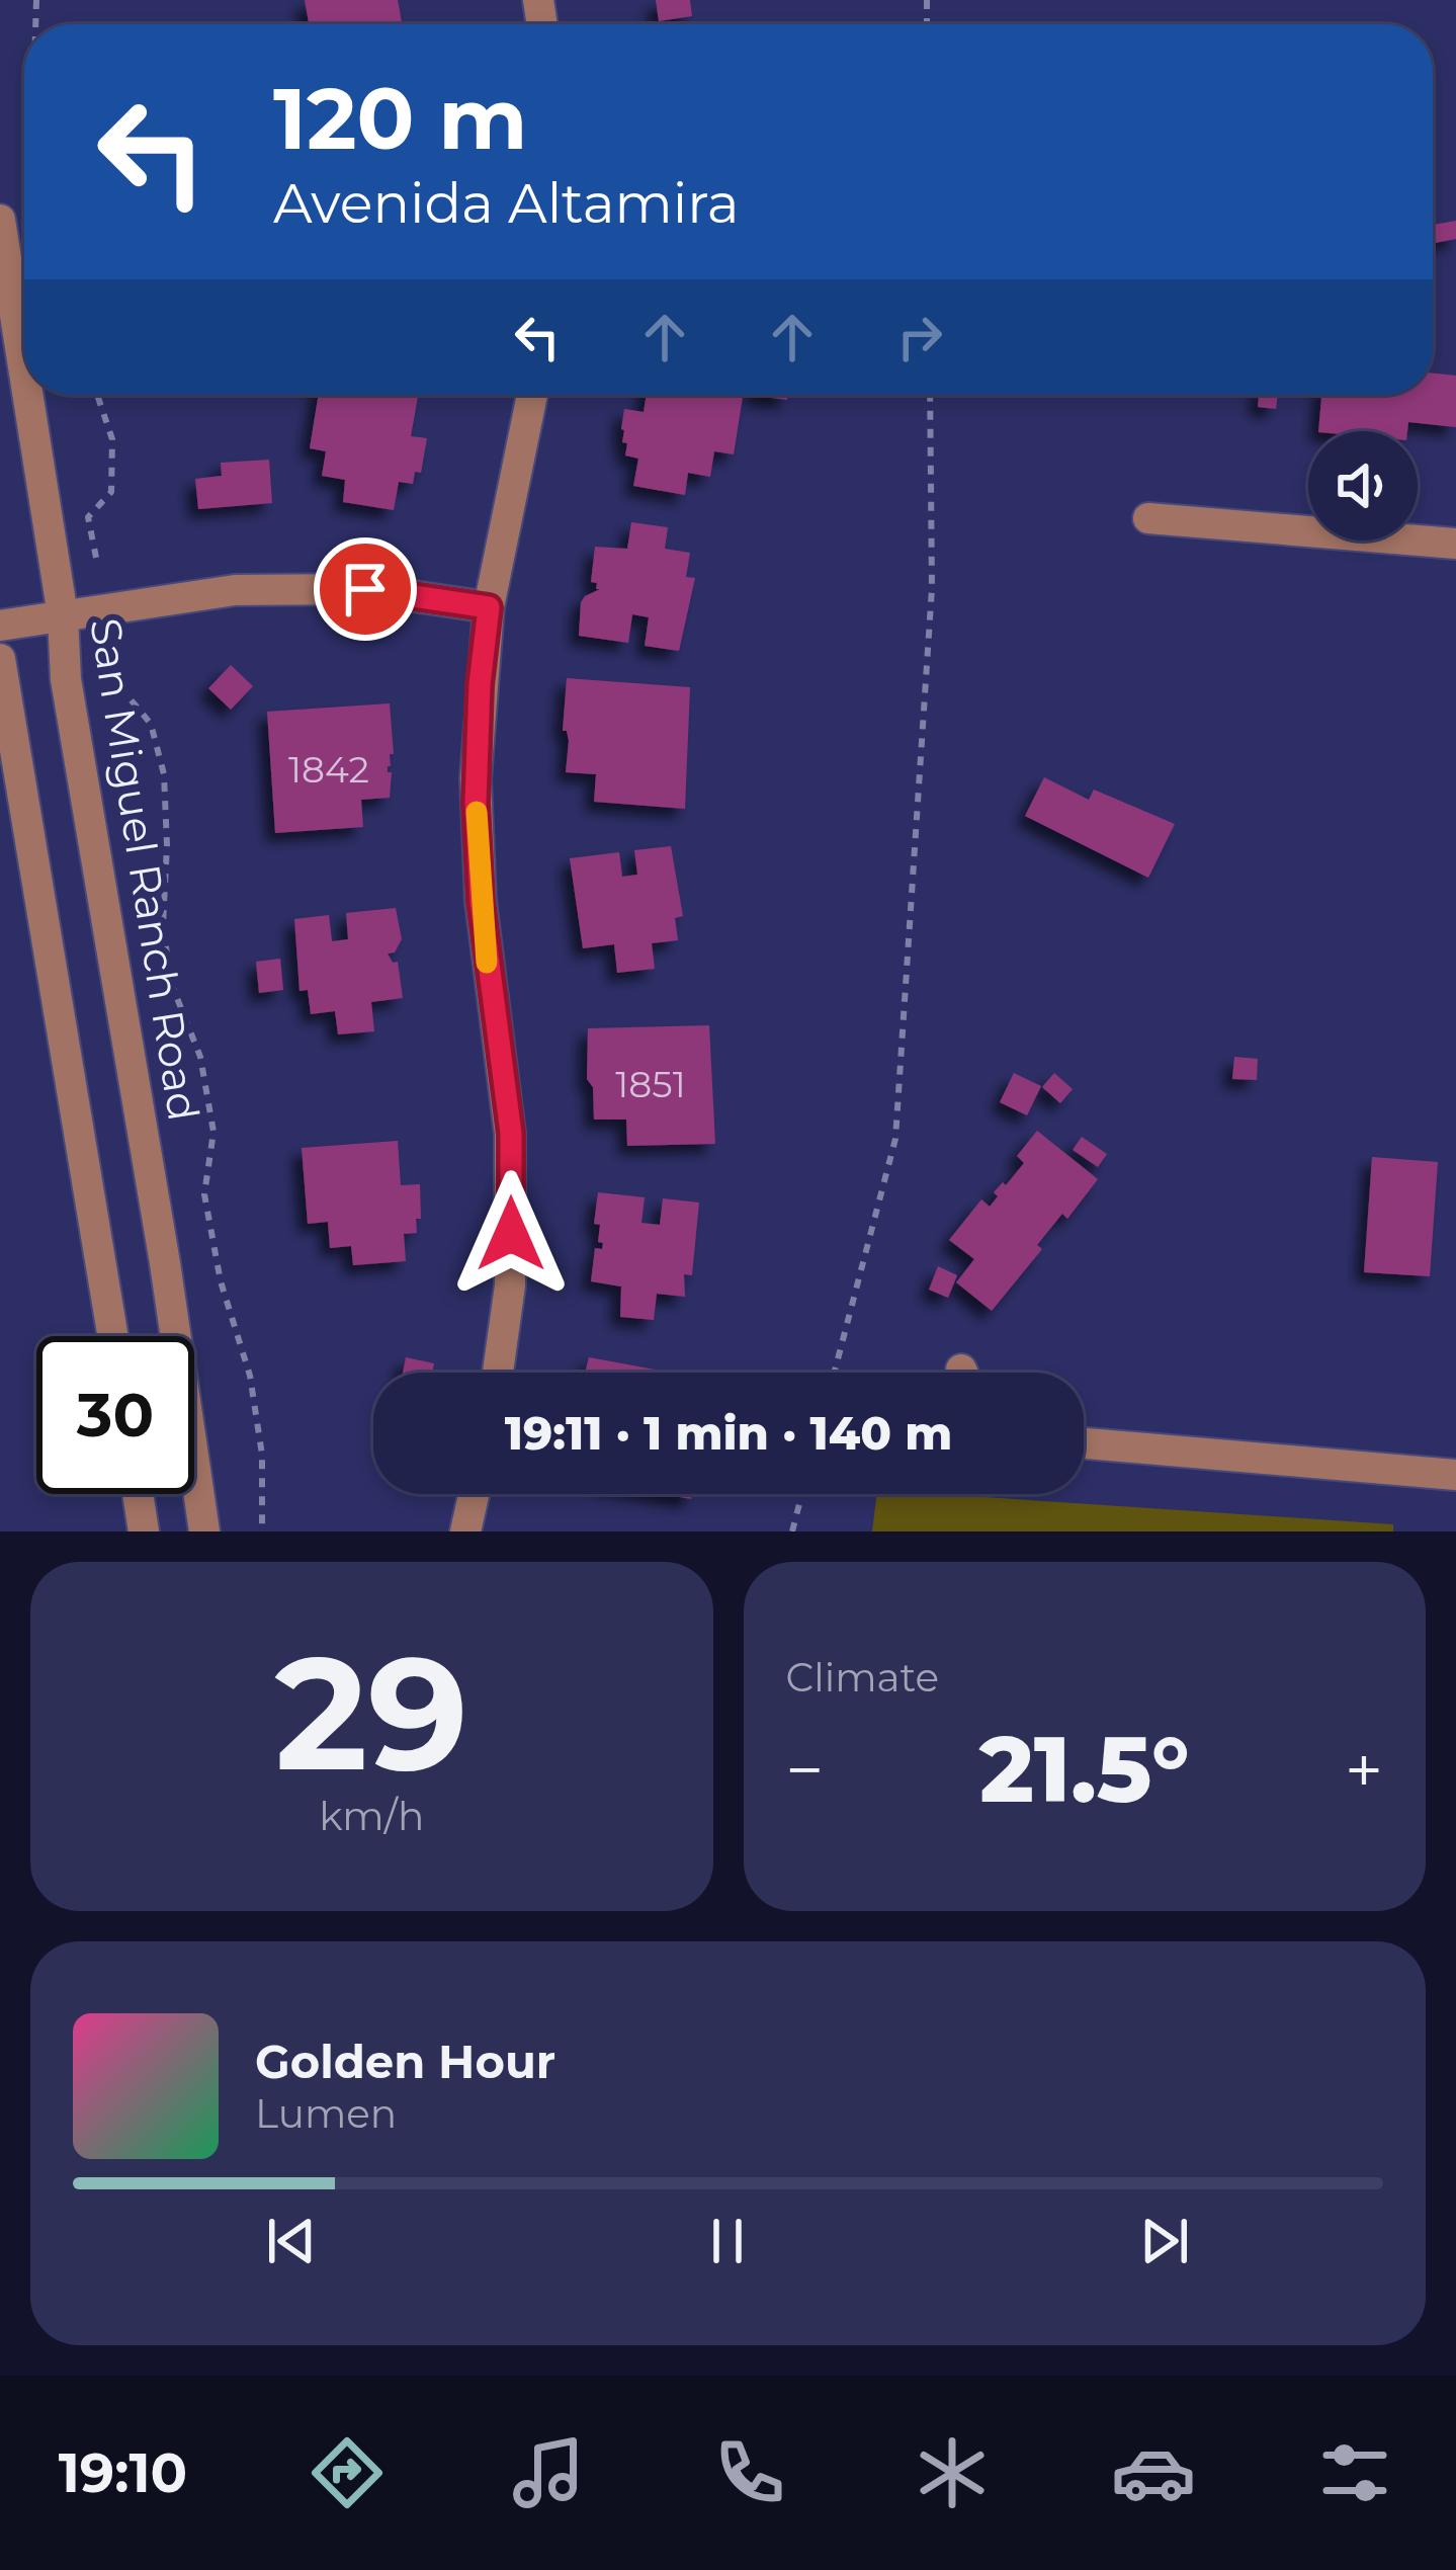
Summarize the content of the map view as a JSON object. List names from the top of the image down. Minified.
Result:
{"streets":{"street":["San Miguel Ranch Road"]},"house_numbers":["1842","1851"],"page":{"turn":["120 m","Avenida Altamira"],"limit":"30","trip":"19:11 · 1 min · 140 m","tile":[["29","km/h"],"Climate"],"heat":["−","21.5°","+"],"song":["Golden Hour","Lumen"],"tabs":"19:10"}}
